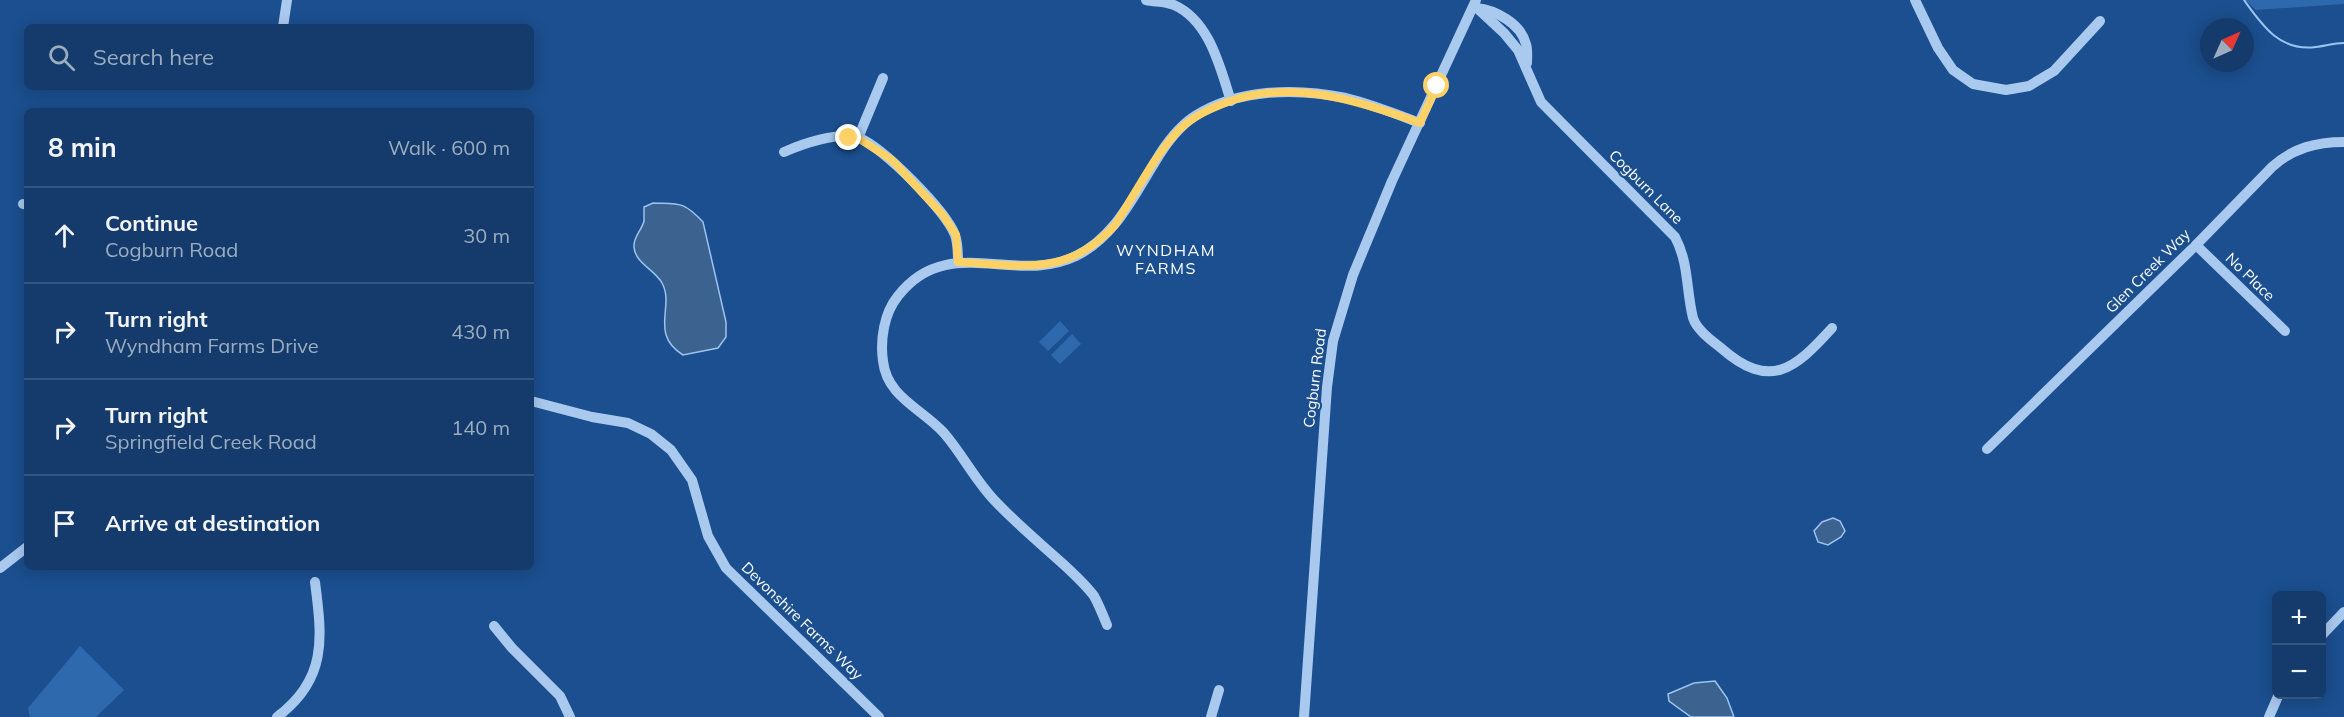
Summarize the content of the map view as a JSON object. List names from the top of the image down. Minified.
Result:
{"streets":{"street":["Cogburn Lane","Glen Creek Way","No Place","Cogburn Road","Devonshire Farms Way"]},"crossings":[["Cogburn Lane","Cogburn Road"],["Glen Creek Way","No Place"]],"districts":["WYNDHAM FARMS"],"north":"top right","page":{"search":"Search here","heading":["8 min","Walk · 600 m"],"list":[["Continue","Cogburn Road","30 m"],["Turn right","Wyndham Farms Drive","430 m"],["Turn right","Springfield Creek Road","140 m"],"Arrive at destination"],"map_buttons":["+","−"]}}
